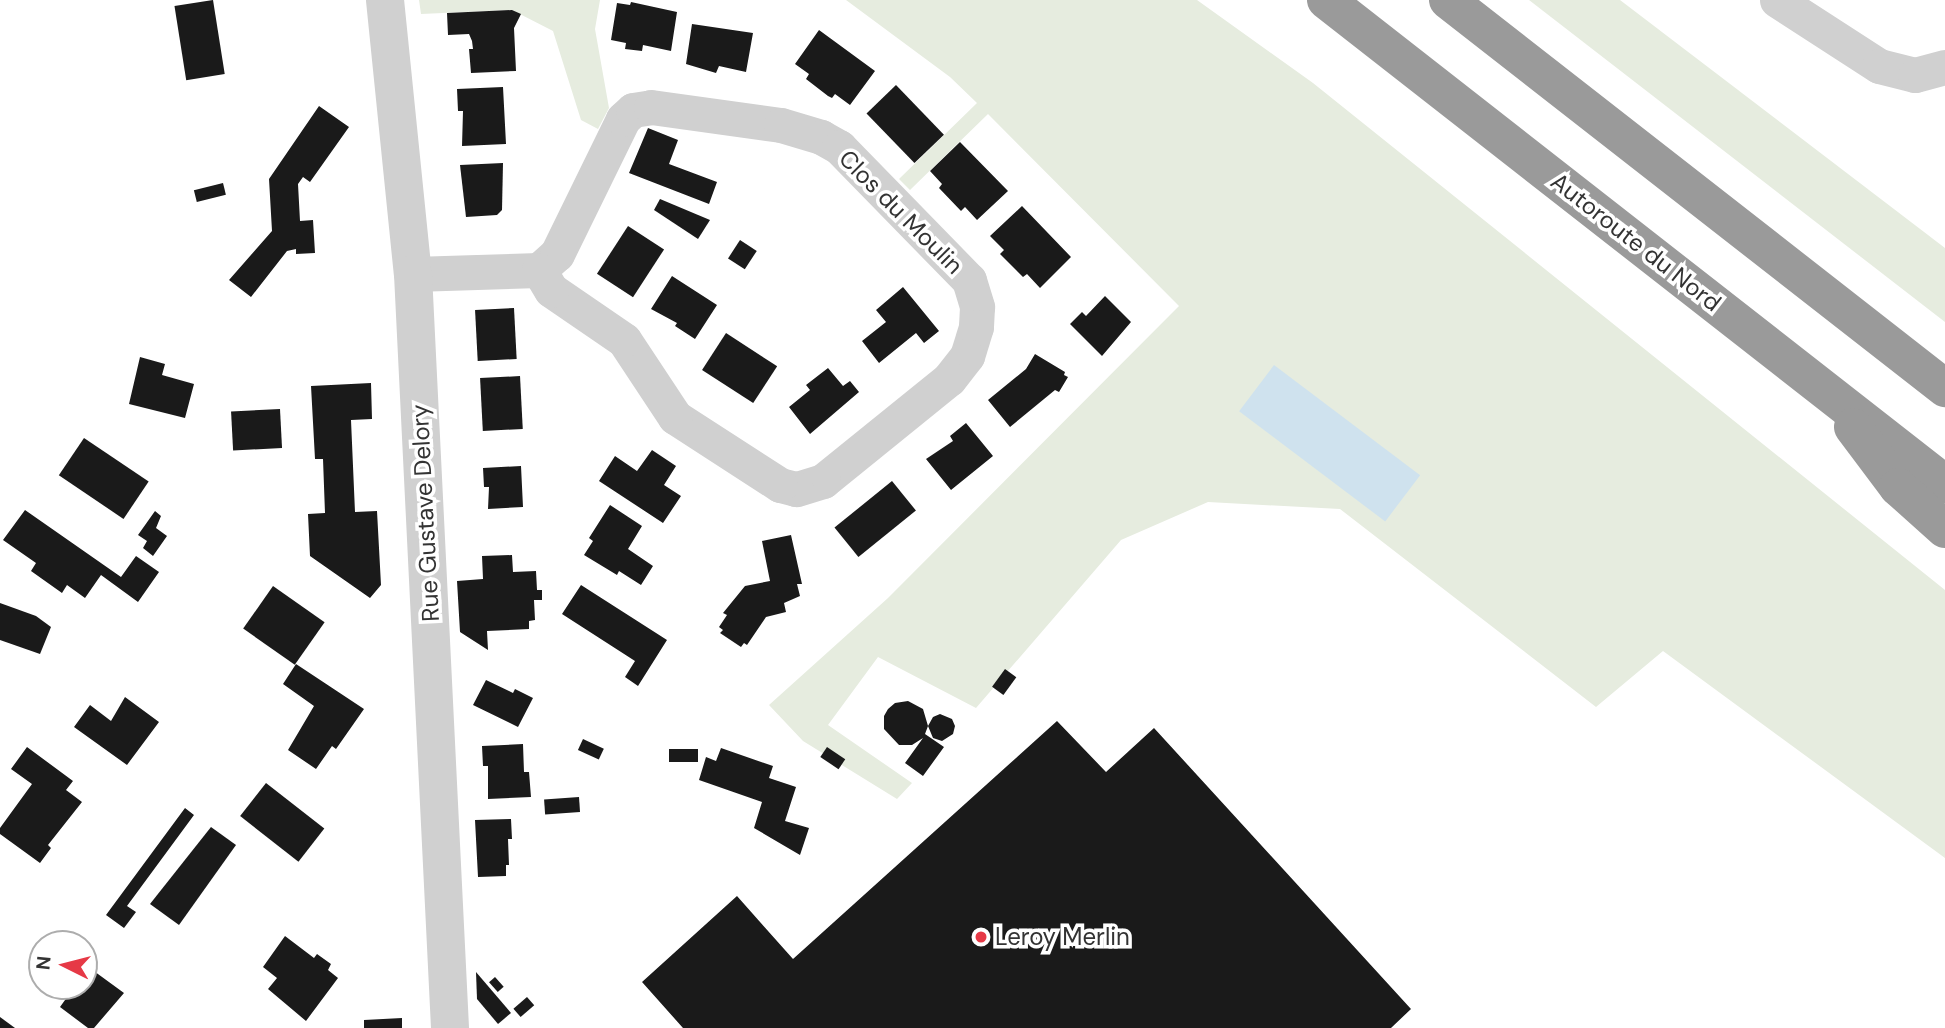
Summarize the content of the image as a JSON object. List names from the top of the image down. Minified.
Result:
{"streets":{"highway":["Autoroute du Nord"],"street":["Clos du Moulin","Rue Gustave Delory"]},"places":["Leroy Merlin"],"north":"left"}
